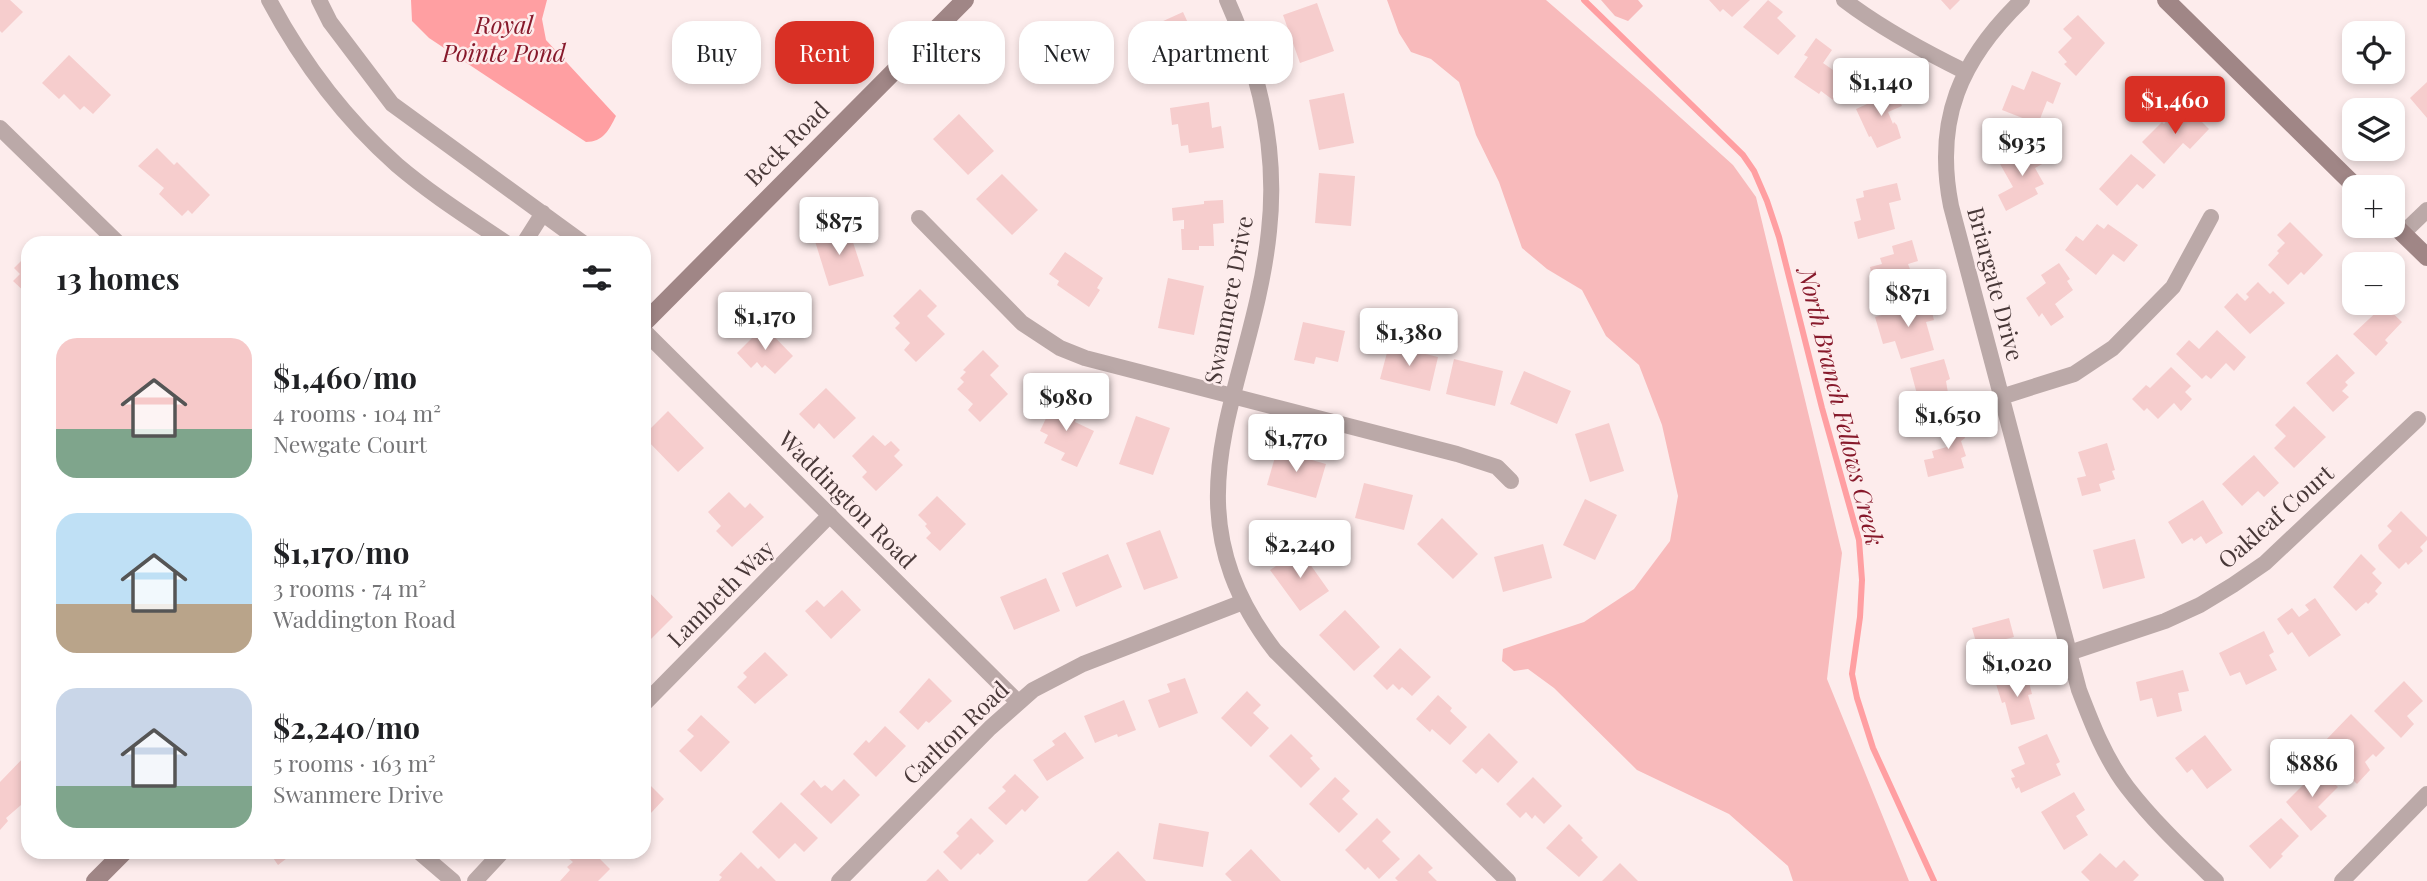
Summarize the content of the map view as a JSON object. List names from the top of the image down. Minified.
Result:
{"streets":{"main road":["Beck Road"],"street":["Briargate Drive","Swanmere Drive","Waddington Road","Oakleaf Court","Lambeth Way","Carlton Road"]},"crossings":[["Briargate Drive","Oakleaf Court"],["Swanmere Drive","Carlton Road"],["Waddington Road","Lambeth Way"],["Waddington Road","Carlton Road"]],"water":["Royal Pointe Pond","North Branch Fellows Creek"],"page":{"map_buttons":["+","−"],"chip":["Buy","Rent","Filters","New","Apartment"],"price":["$1,140","$1,460","$935","$875","$871","$1,170","$1,380","$980","$1,650","$1,770","$2,240","$1,020","$886"],"heading":"13 homes","list":[{"name":"$1,460/mo","note":"4 rooms · 104 m² · Newgate Court"},{"name":"$1,170/mo","note":"3 rooms · 74 m² · Waddington Road"},{"name":"$2,240/mo","note":"5 rooms · 163 m² · Swanmere Drive"}]}}
